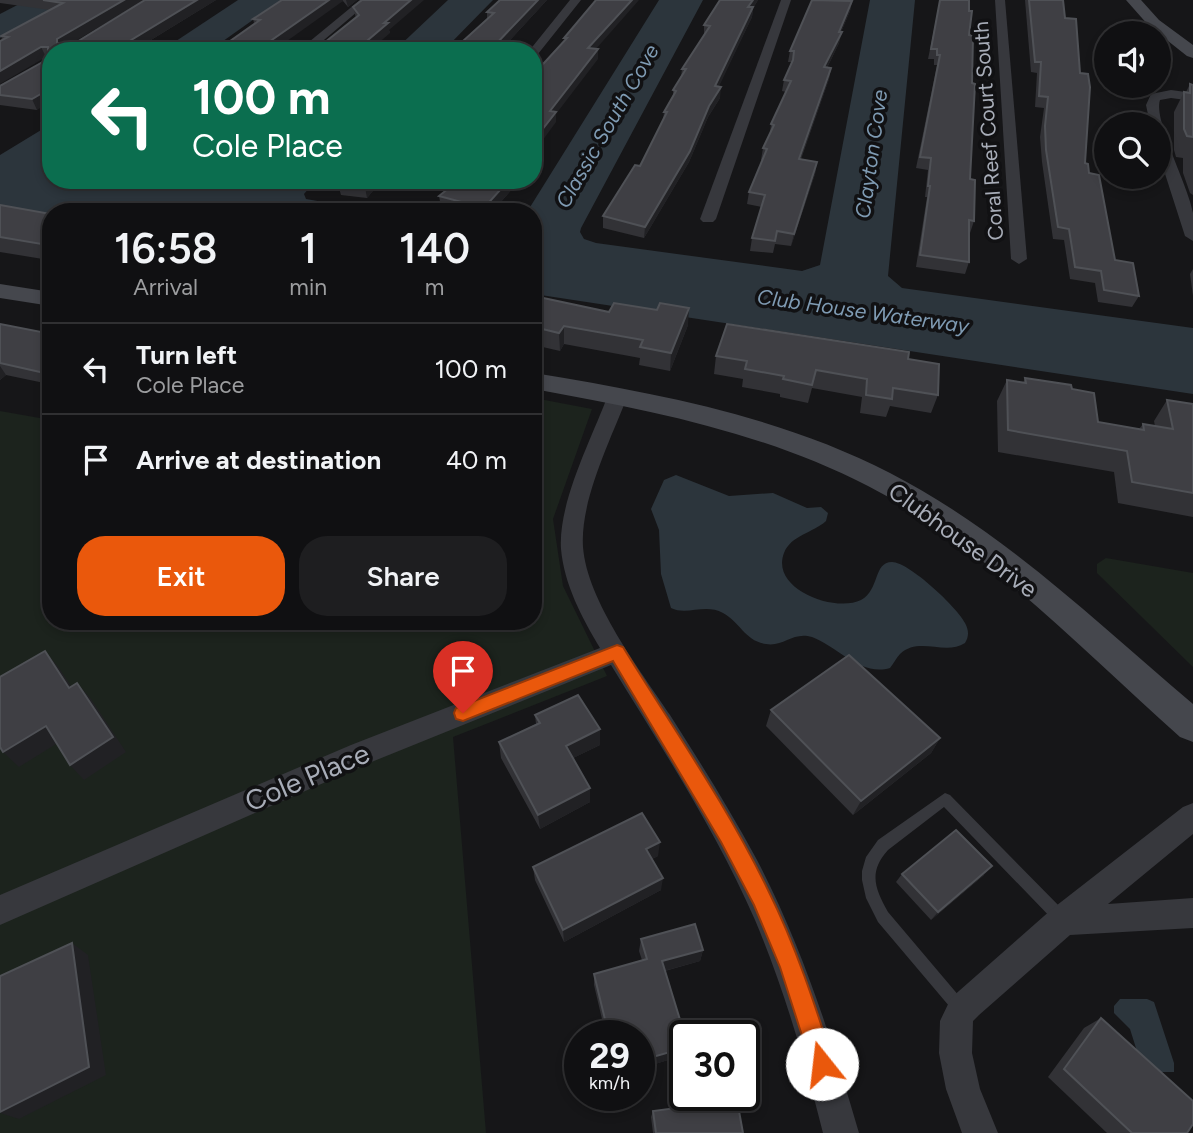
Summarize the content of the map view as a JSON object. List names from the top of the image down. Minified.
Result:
{"streets":{"street":["Coral Reef Court South","Clubhouse Drive","Cole Place"]},"water":["Classic South Cove","Clayton Cove","Club House Waterway"],"page":{"turn":["100 m","Cole Place"],"eta":["16:58","Arrival","1","min","140","m"],"list":[{"name":"Turn left","note":"Cole Place","value":"100 m"},{"name":"Arrive at destination","value":"40 m"}],"buttons":["Exit","Share"],"speed":"29 km/h","limit":"30"}}
